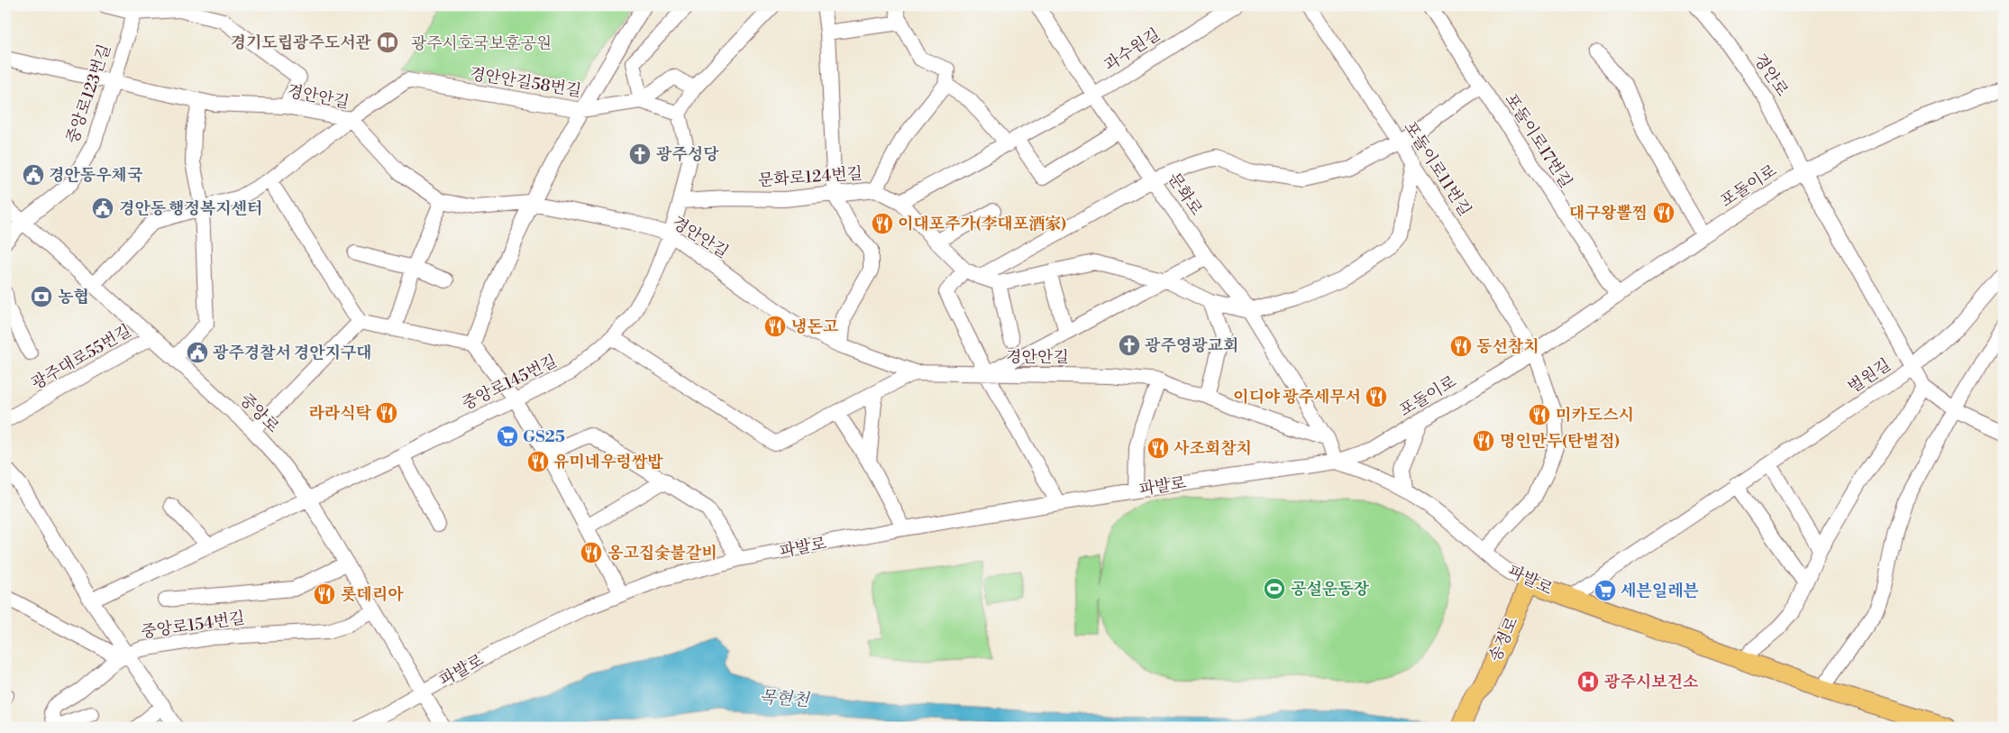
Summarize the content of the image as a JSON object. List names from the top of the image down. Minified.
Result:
{"streets":{"main road":["파발로","송정로"],"street":["과수원길","경안로","경안안길58번길","중앙로123번길","경안안길","포돌이로17번길","포돌이로11번길","문화로124번길","포돌이로","문화로","광주대로55번길","벌원길","중앙로145번길","중앙로","중앙로154번길"]},"crossings":[["과수원길","문화로"],["경안로","포돌이로"],["경안로","벌원길"],["경안안길58번길","경안안길"],["경안안길58번길","중앙로"],["중앙로123번길","경안안길"],["중앙로123번길","중앙로"],["경안안길","문화로"],["경안안길","중앙로145번길"],["포돌이로17번길","포돌이로"],["포돌이로11번길","포돌이로"],["문화로124번길","중앙로145번길"],["포돌이로","문화로"],["포돌이로","파발로"],["문화로","파발로"],["광주대로55번길","중앙로"],["벌원길","파발로"],["중앙로145번길","중앙로"],["중앙로","파발로"],["중앙로","중앙로154번길"],["파발로","송정로"]],"water":["목현천"],"parks":["광주시호국보훈공원"],"places":{"library":["경기도립광주도서관"],"church":["광주성당","광주영광교회"],"public building":["경안동우체국","경안동 행정복지센터","광주경찰서 경안지구대"],"restaurant":["대구왕뽈찜","이대포주가(李대포酒家)","냉돈고","동선참치","이디야 광주세무서","라라식탁","미카도스시","명인만두(탄벌점)","사조회참치","유미네우렁쌈밥","옹고집숯불갈비","롯데리아"],"bank":["농협"],"supermarket":["GS25","세븐일레븐"],"sports":["공설운동장"],"hospital":["광주시보건소"]}}
